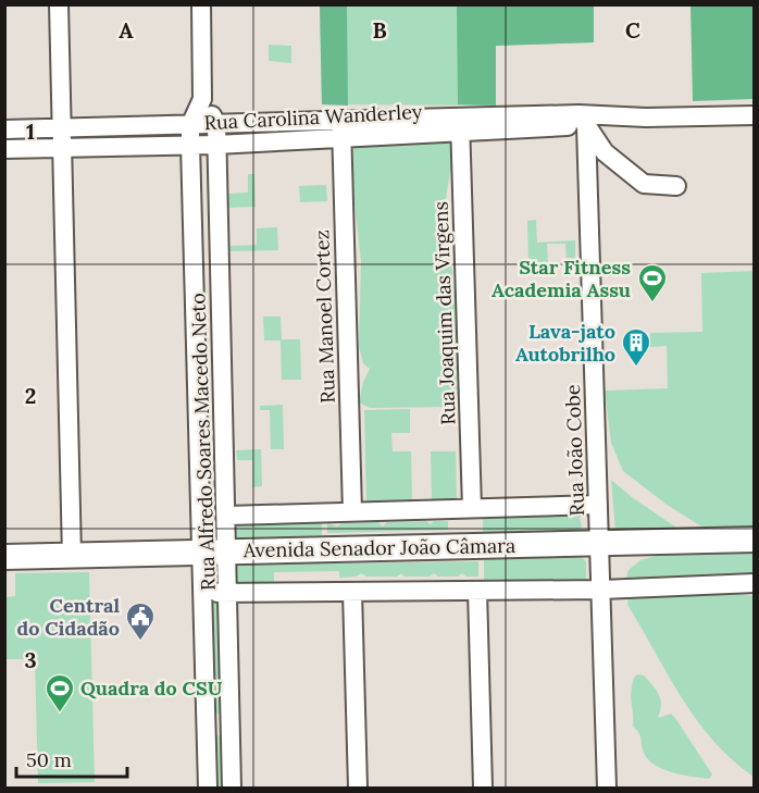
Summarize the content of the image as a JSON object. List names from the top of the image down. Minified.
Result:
{"streets":{"main road":["Avenida Senador João Câmara"],"street":["Rua Carolina Wanderley","Rua Joaquim das Virgens","Rua Manoel Cortez","Rua Alfredo Soares Macedo Neto","Rua João Cobe"]},"crossings":[["Rua Carolina Wanderley","Rua Joaquim das Virgens"],["Rua Carolina Wanderley","Rua Manoel Cortez"],["Rua Carolina Wanderley","Rua Alfredo Soares Macedo Neto"],["Rua Carolina Wanderley","Rua João Cobe"],["Rua Joaquim das Virgens","Avenida Senador João Câmara"],["Rua Manoel Cortez","Avenida Senador João Câmara"],["Rua Alfredo Soares Macedo Neto","Avenida Senador João Câmara"],["Rua João Cobe","Avenida Senador João Câmara"]],"places":{"sports":["Star Fitness Academia Assu","Quadra do CSU"],"building":["Lava-jato Autobrilho"],"public building":["Central do Cidadão"]},"scale_bar":"50 m","grid":{"columns":["A","B","C"],"rows":["1","2","3"]}}
